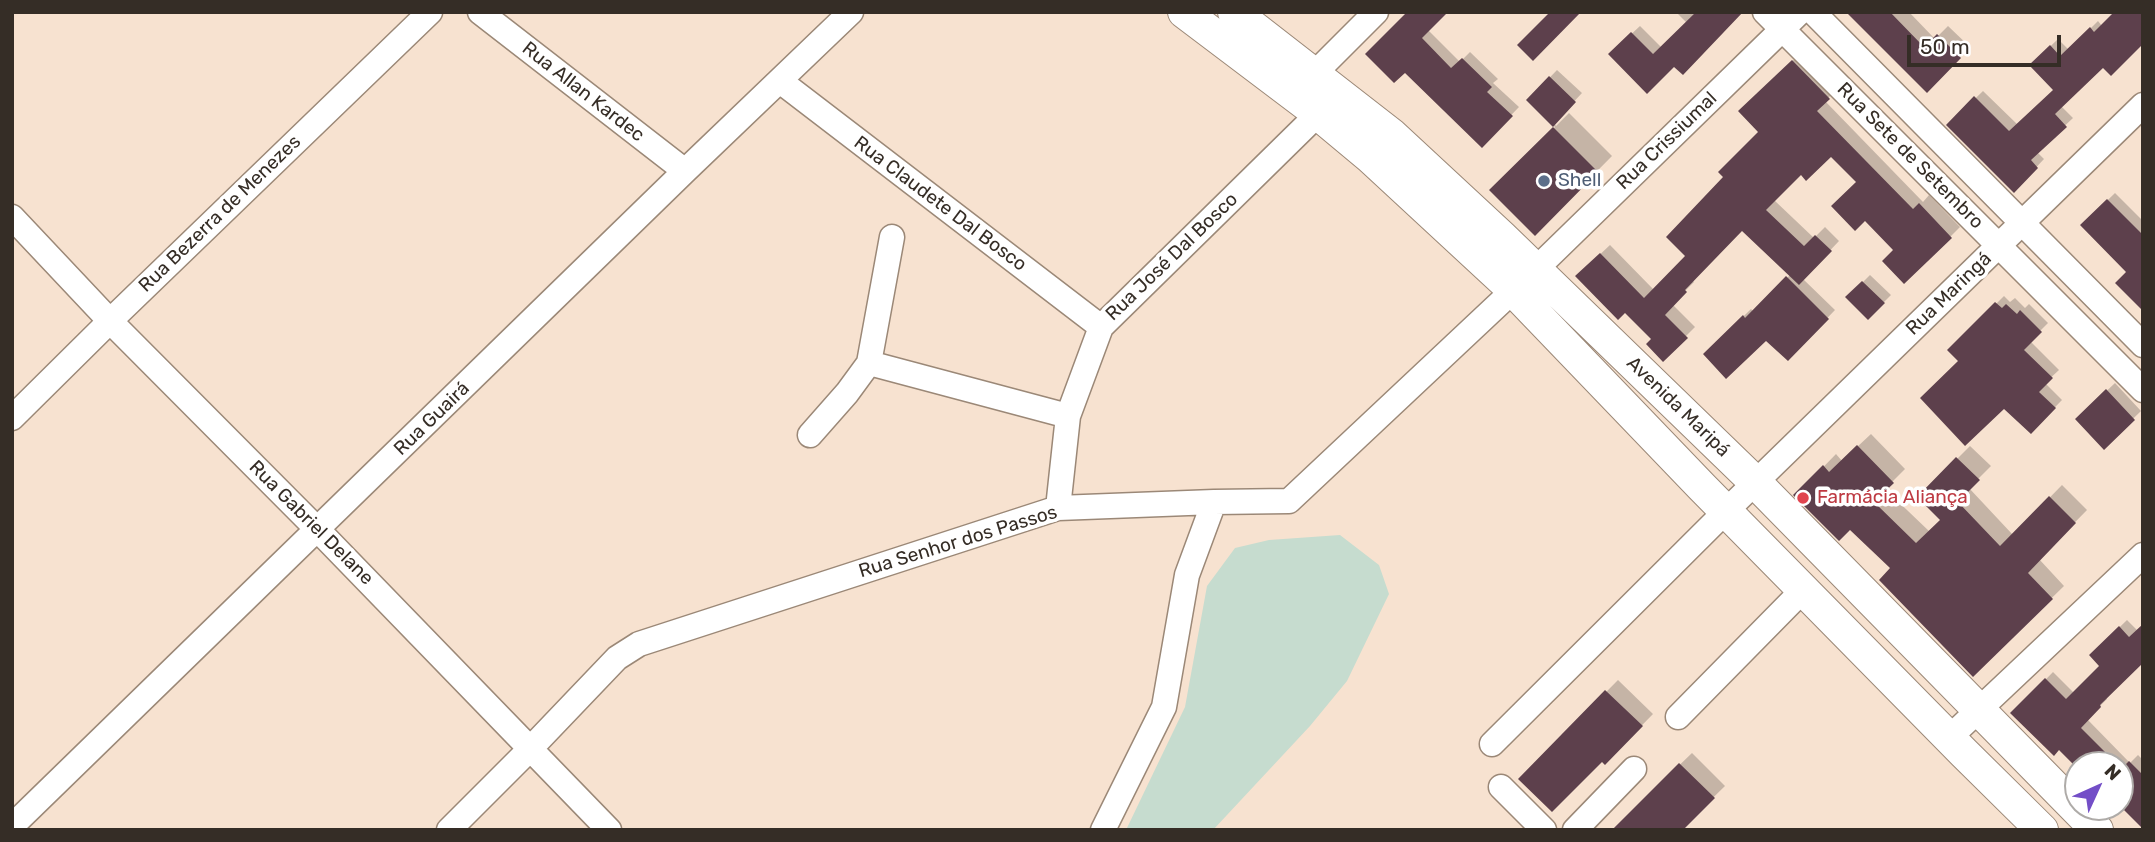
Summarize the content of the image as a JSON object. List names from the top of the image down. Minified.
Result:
{"streets":{"main road":["Avenida Maripá"],"street":["Rua Allan Kardec","Rua Crissiumal","Rua Sete de Setembro","Rua Claudete Dal Bosco","Rua Bezerra de Menezes","Rua José Dal Bosco","Rua Maringá","Rua Guairá","Rua Gabriel Delane","Rua Senhor dos Passos"]},"crossings":[["Rua Allan Kardec","Rua Guairá"],["Rua Crissiumal","Rua Sete de Setembro"],["Rua Crissiumal","Avenida Maripá"],["Rua Crissiumal","Rua Senhor dos Passos"],["Rua Sete de Setembro","Rua Maringá"],["Rua Claudete Dal Bosco","Rua José Dal Bosco"],["Rua Claudete Dal Bosco","Rua Guairá"],["Rua Bezerra de Menezes","Rua Gabriel Delane"],["Rua José Dal Bosco","Avenida Maripá"],["Rua José Dal Bosco","Rua Senhor dos Passos"],["Rua Maringá","Avenida Maripá"],["Avenida Maripá","Rua Senhor dos Passos"],["Rua Guairá","Rua Gabriel Delane"],["Rua Gabriel Delane","Rua Senhor dos Passos"]],"places":["Shell","Farmácia Aliança"],"scale_bar":"50 m","north":"top right"}
